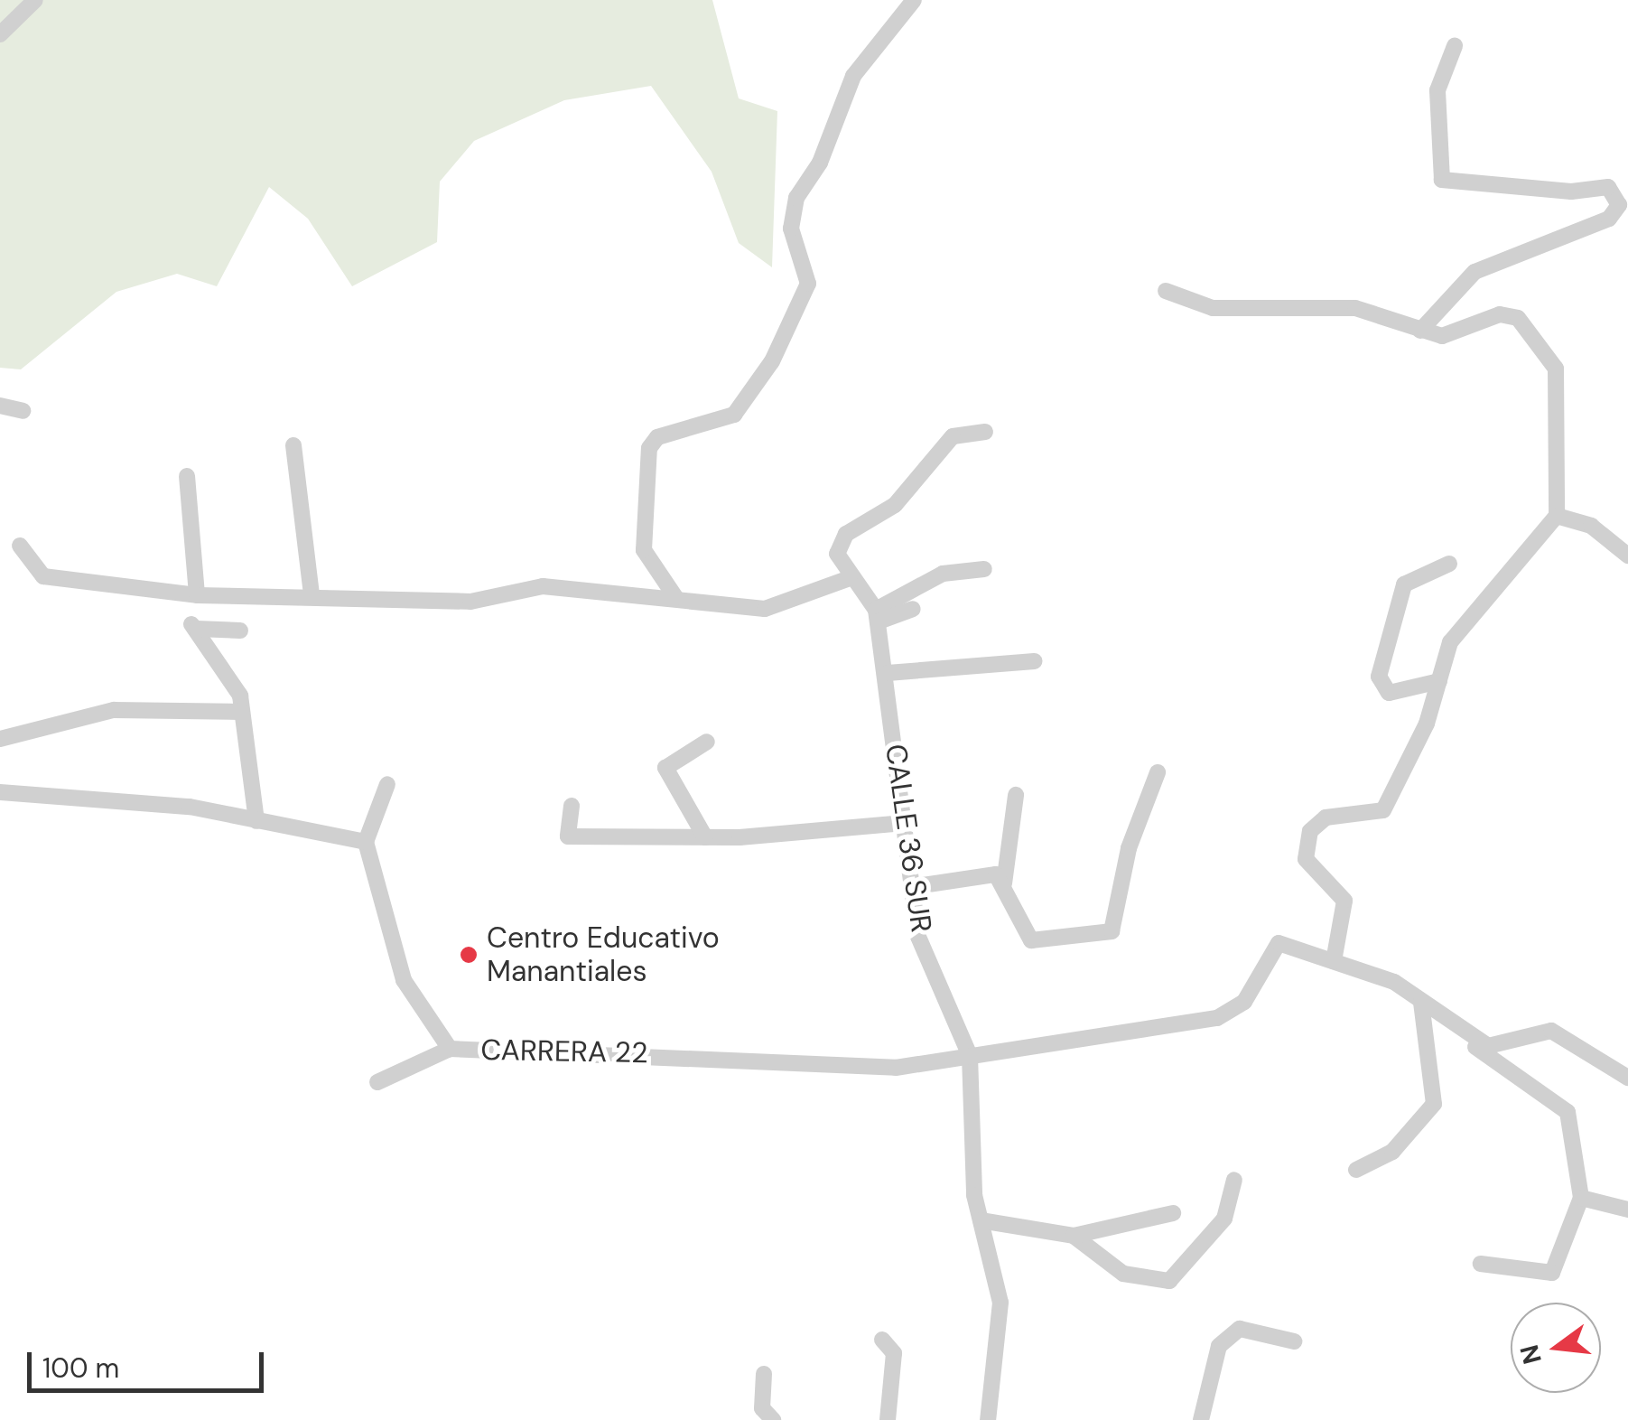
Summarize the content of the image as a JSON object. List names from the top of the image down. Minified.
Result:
{"streets":{"street":["CALLE 36 SUR","CARRERA 22"]},"crossings":[["CALLE 36 SUR","CARRERA 22"]],"places":["Centro Educativo Manantiales"],"scale_bar":"100 m","north":"left"}
